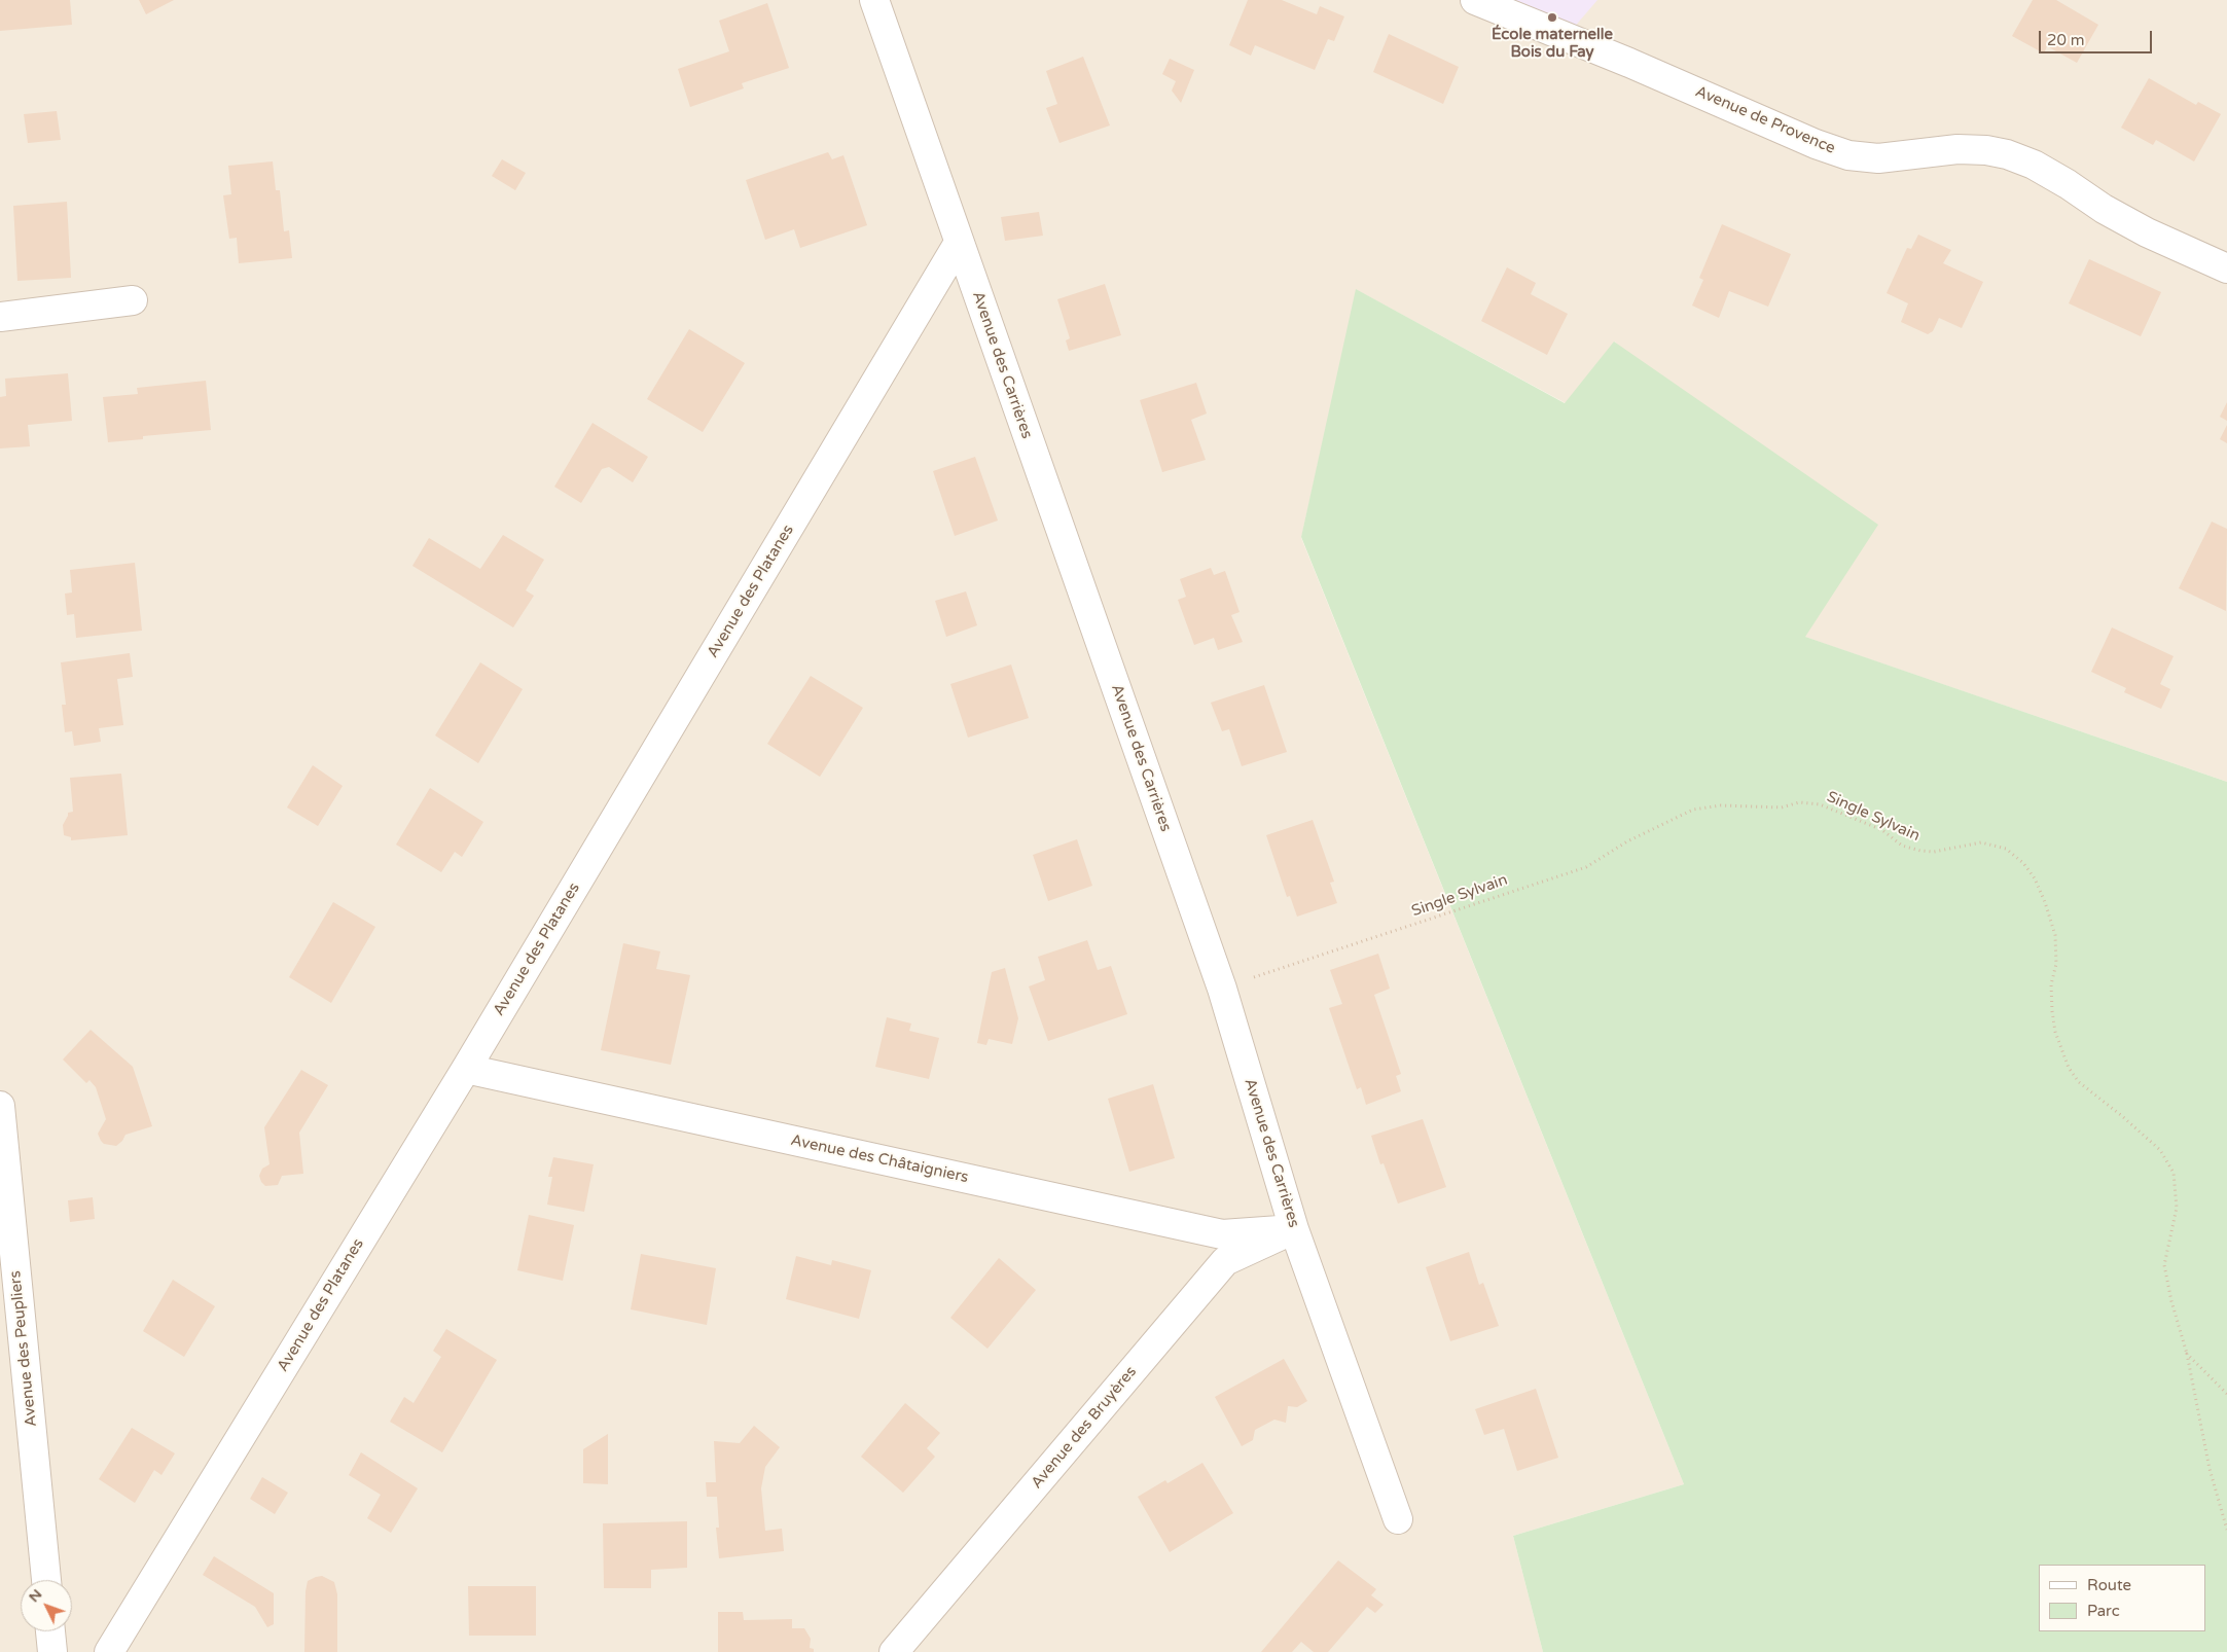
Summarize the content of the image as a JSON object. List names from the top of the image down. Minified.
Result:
{"streets":{"street":["Avenue de Provence","Avenue des Carrières","Avenue des Platanes","Avenue des Châtaigniers","Avenue des Peupliers","Avenue des Bruyères"],"path":["Single Sylvain"]},"crossings":[["Avenue des Carrières","Avenue des Platanes"],["Avenue des Carrières","Single Sylvain"],["Avenue des Carrières","Avenue des Châtaigniers"],["Avenue des Carrières","Avenue des Bruyères"],["Avenue des Platanes","Avenue des Châtaigniers"],["Avenue des Châtaigniers","Avenue des Bruyères"]],"places":["École maternelle Bois du Fay"],"legend":["Route","Parc"],"scale_bar":"20 m","north":"top left"}
